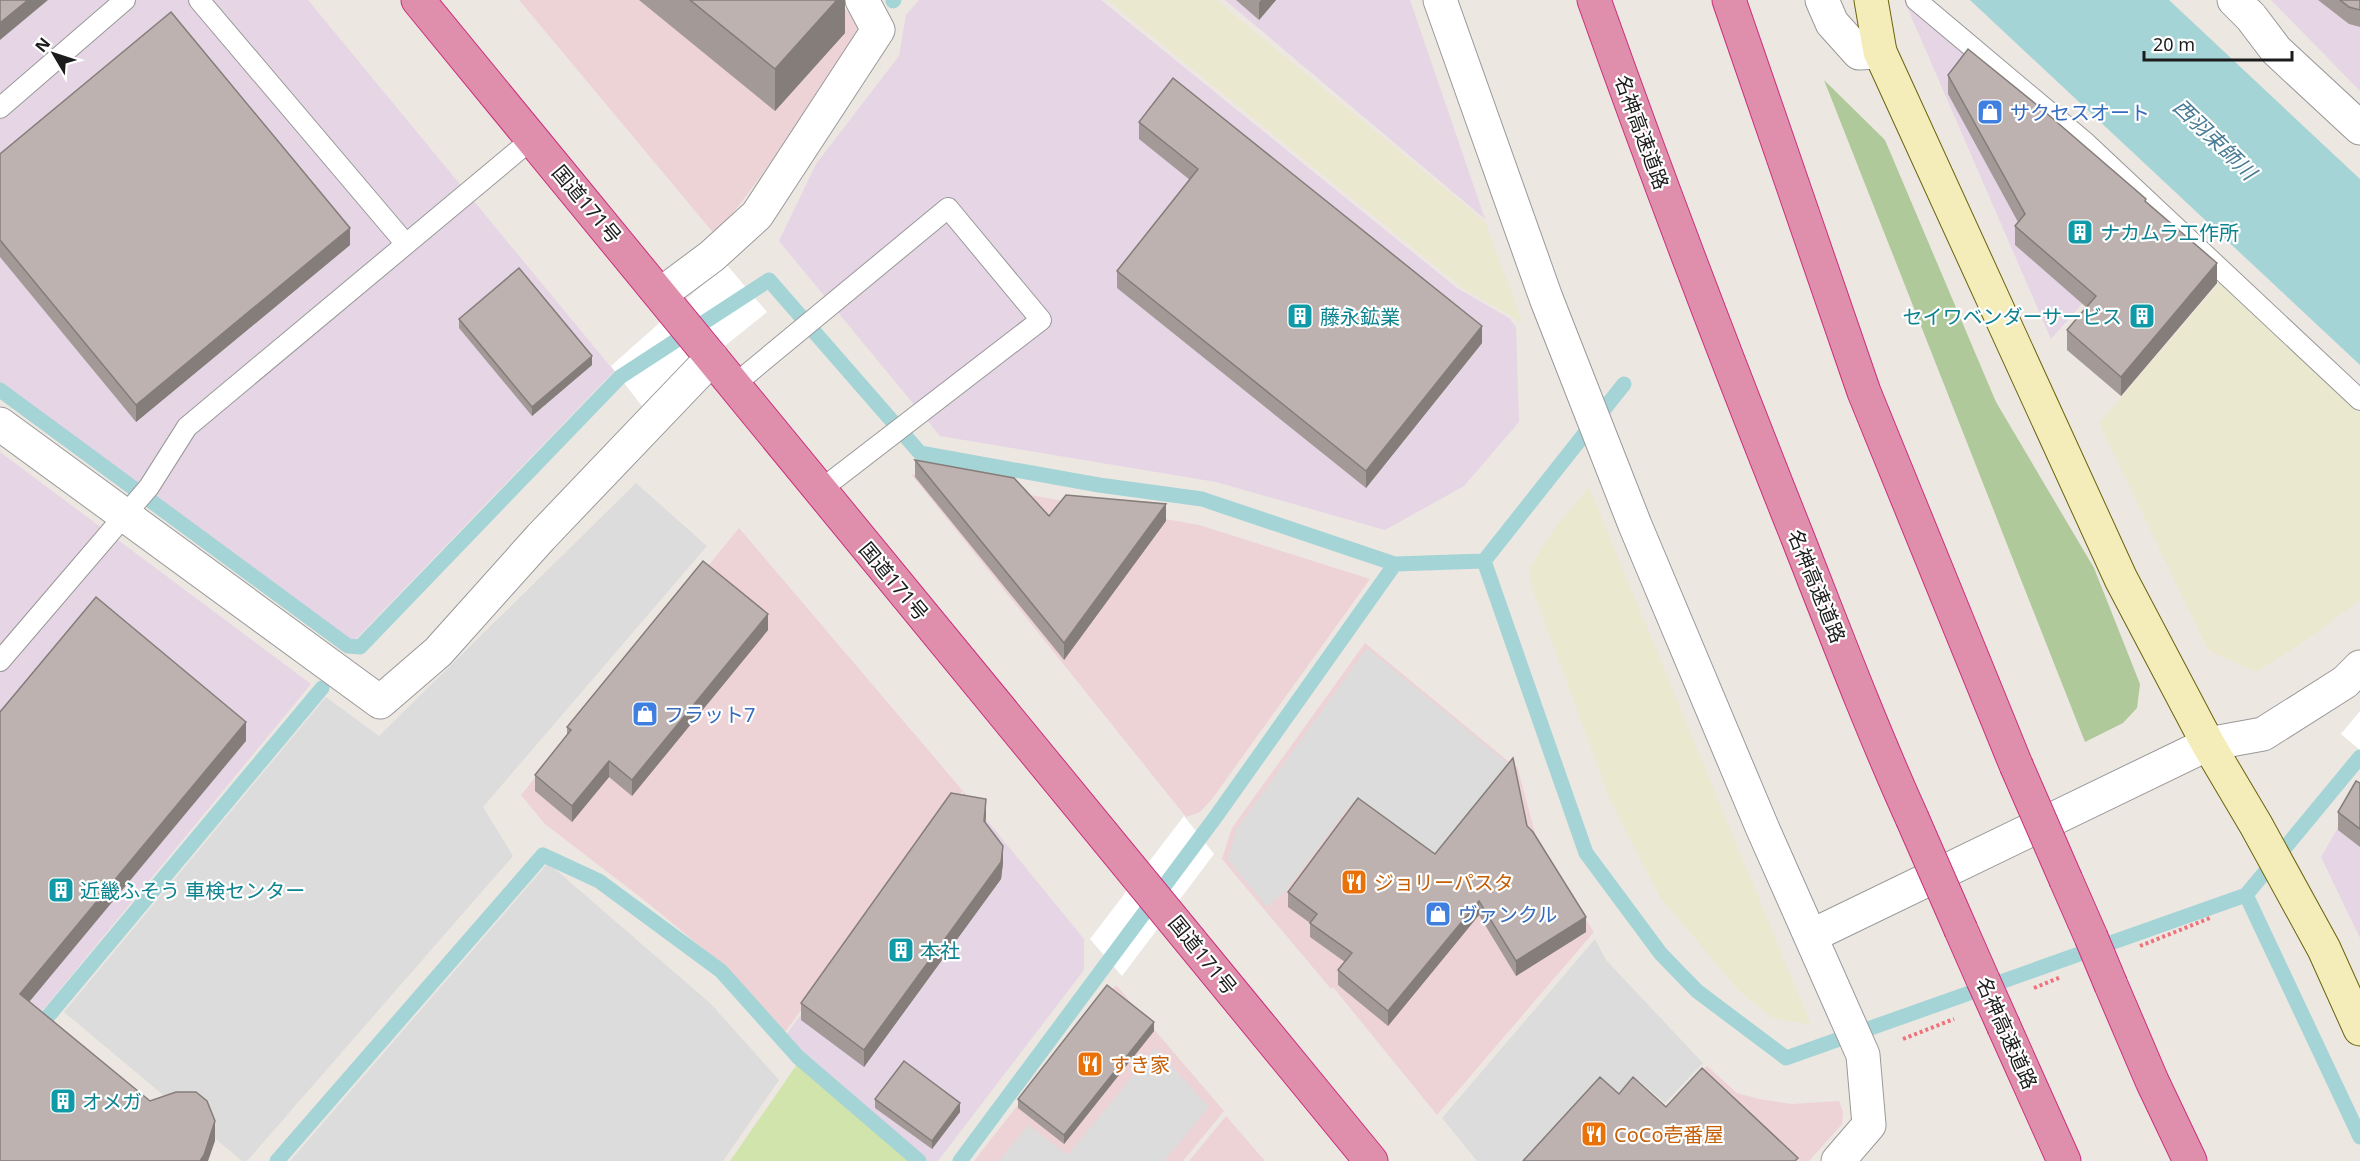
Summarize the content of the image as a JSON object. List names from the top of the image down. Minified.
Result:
{"streets":{"highway":["名神高速道路","国道171号"]},"water":["西羽束師川"],"places":{"shop":["サクセスオート","フラット7","ヴァンクル"],"building":["ナカムラ工作所","藤永鉱業","セイワベンダーサービス","近畿ふそう 車検センター","本社","オメガ"],"restaurant":["ジョリーパスタ","すき家","CoCo壱番屋"]},"scale_bar":"20 m","north":"top left"}
